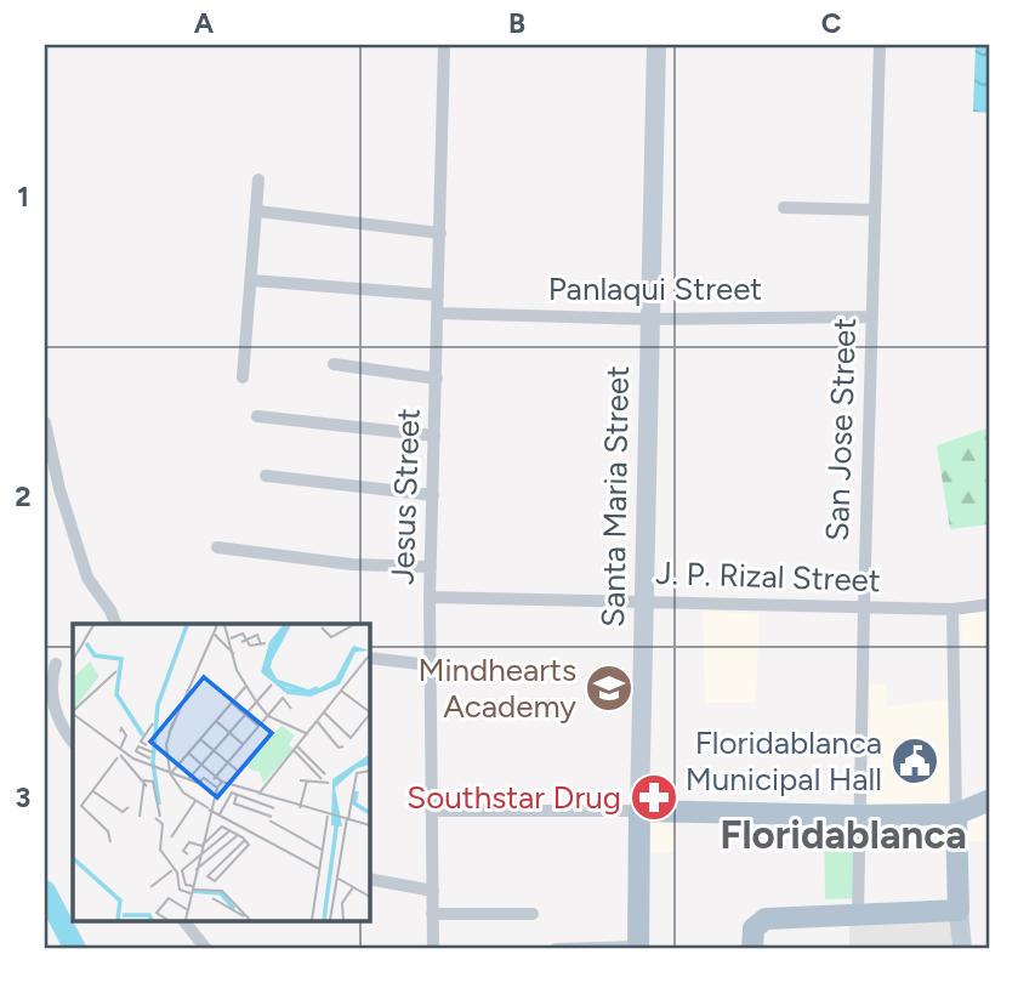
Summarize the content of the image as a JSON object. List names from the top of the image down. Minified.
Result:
{"streets":{"main road":["Santa Maria Street"],"street":["Panlaqui Street","San Jose Street","Jesus Street","J. P. Rizal Street"]},"crossings":[["Panlaqui Street","San Jose Street"],["Panlaqui Street","Jesus Street"],["Panlaqui Street","Santa Maria Street"],["San Jose Street","J. P. Rizal Street"],["Jesus Street","J. P. Rizal Street"],["Santa Maria Street","J. P. Rizal Street"]],"districts":["Floridablanca"],"places":{"school or university":["Mindhearts Academy"],"public building":["Floridablanca Municipal Hall"],"pharmacy":["Southstar Drug"]},"grid":{"columns":["A","B","C"],"rows":["1","2","3"]}}
